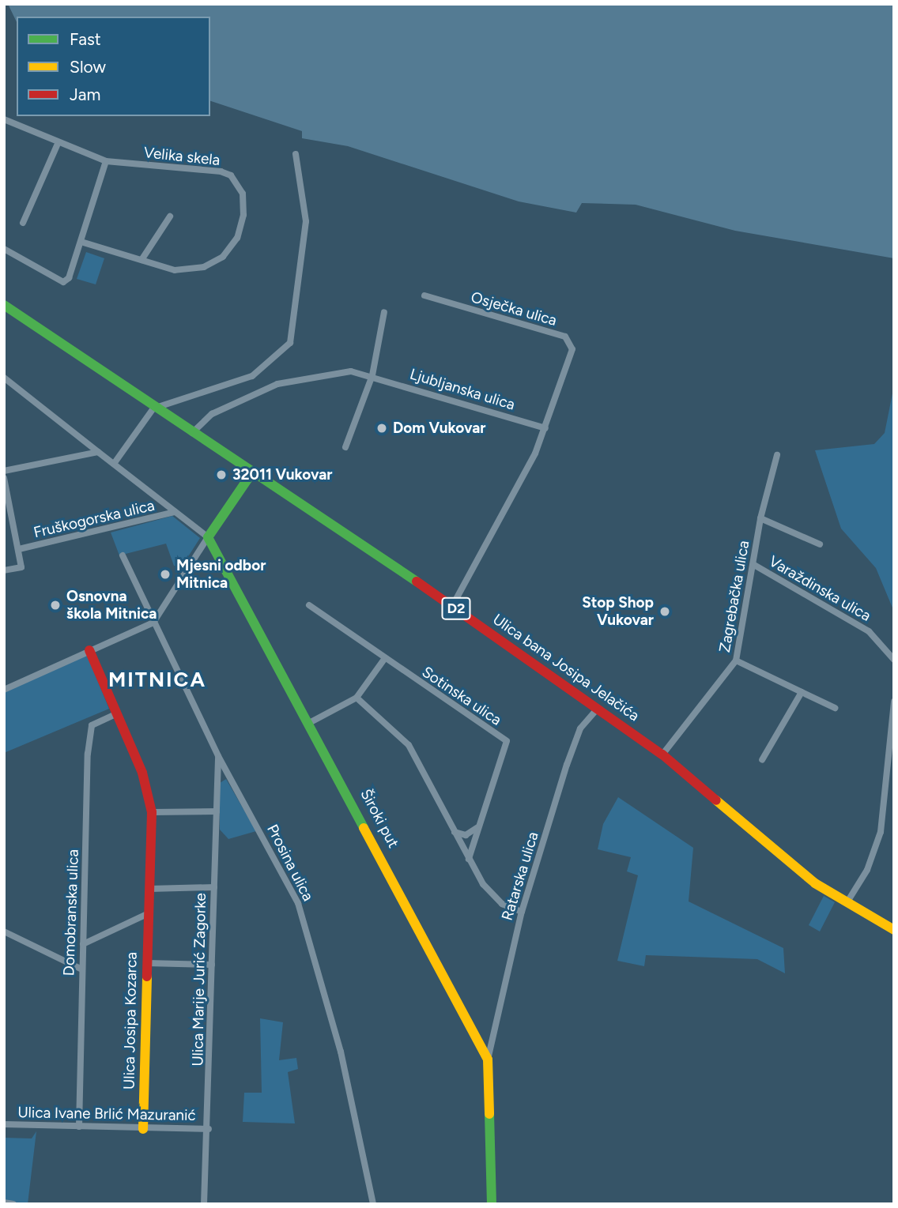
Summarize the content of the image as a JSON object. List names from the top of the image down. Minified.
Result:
{"streets":{"street":["Velika skela","Osječka ulica","Ljubljanska ulica","Fruškogorska ulica","Varaždinska ulica","Zagrebačka ulica","D2","Ulica bana Josipa Jelačića","Sotinska ulica","Široki put","Prosina ulica","Ratarska ulica","Domobranska ulica","Ulica Marije Jurić Zagorke","Ulica Josipa Kozarca","Ulica Ivane Brlić Mazuranić"]},"crossings":[["Osječka ulica","Ljubljanska ulica"],["Osječka ulica","Ulica bana Josipa Jelačića"],["Ljubljanska ulica","Ulica bana Josipa Jelačića"],["Varaždinska ulica","Zagrebačka ulica"],["Zagrebačka ulica","Ulica bana Josipa Jelačića"],["Ulica bana Josipa Jelačića","Ratarska ulica"],["Široki put","Ratarska ulica"],["Prosina ulica","Ulica Marije Jurić Zagorke"],["Domobranska ulica","Ulica Josipa Kozarca"],["Domobranska ulica","Ulica Ivane Brlić Mazuranić"],["Ulica Marije Jurić Zagorke","Ulica Ivane Brlić Mazuranić"],["Ulica Josipa Kozarca","Ulica Ivane Brlić Mazuranić"]],"districts":["MITNICA"],"places":["Dom Vukovar","32011 Vukovar","Mjesni odbor Mitnica","Osnovna škola Mitnica","Stop Shop Vukovar"],"legend":["Fast","Slow","Jam"]}
